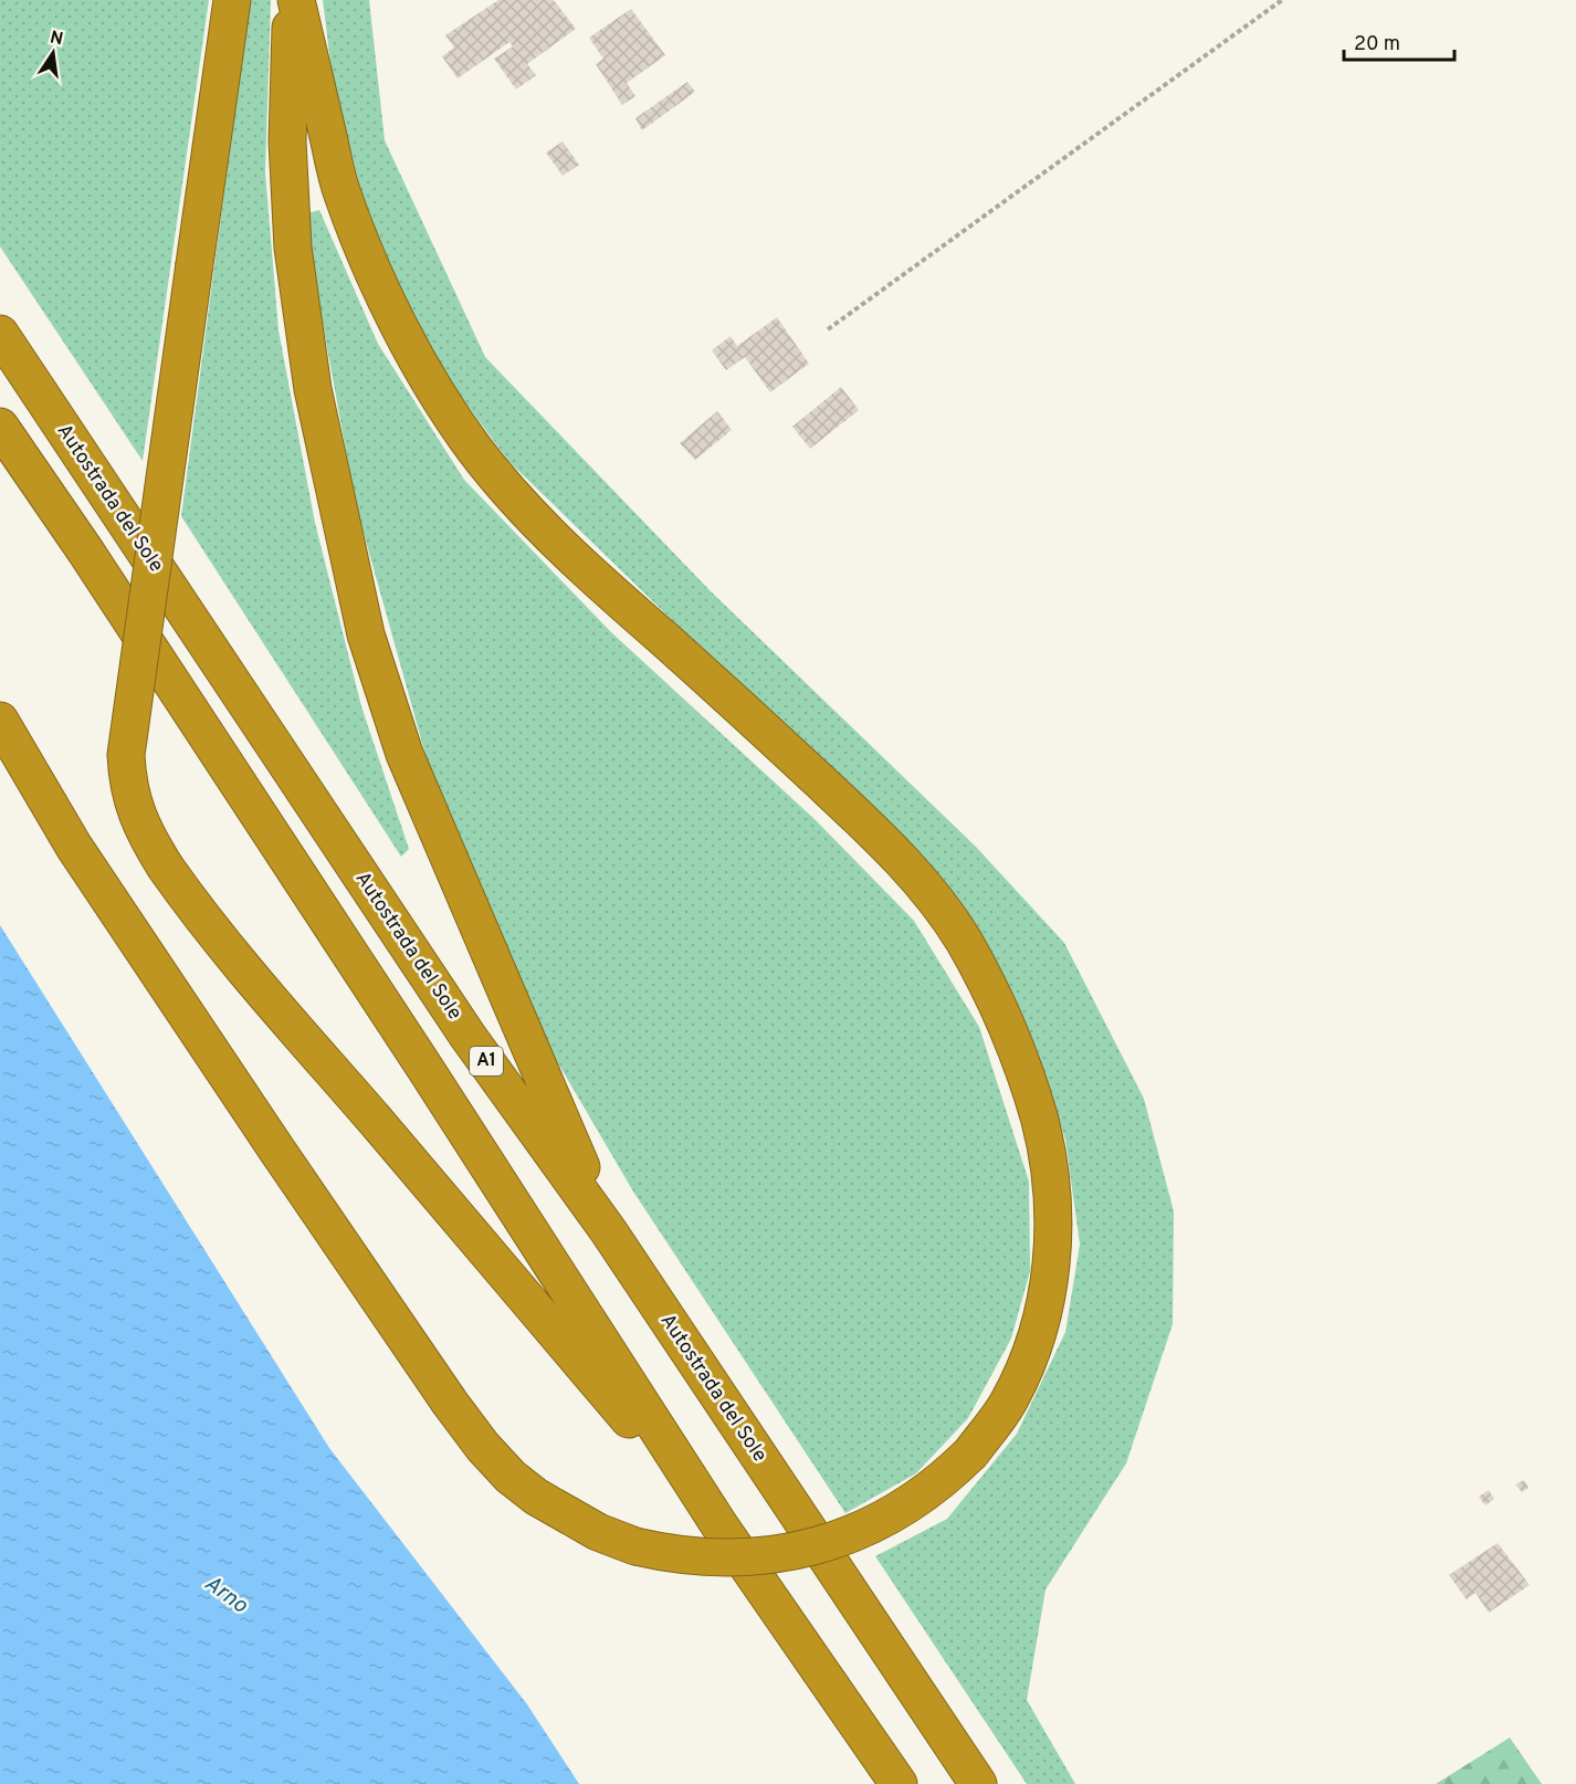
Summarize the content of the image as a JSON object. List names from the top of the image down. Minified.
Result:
{"streets":{"highway":["Autostrada del Sole","A1"]},"water":["Arno"],"scale_bar":"20 m","north":"top"}
